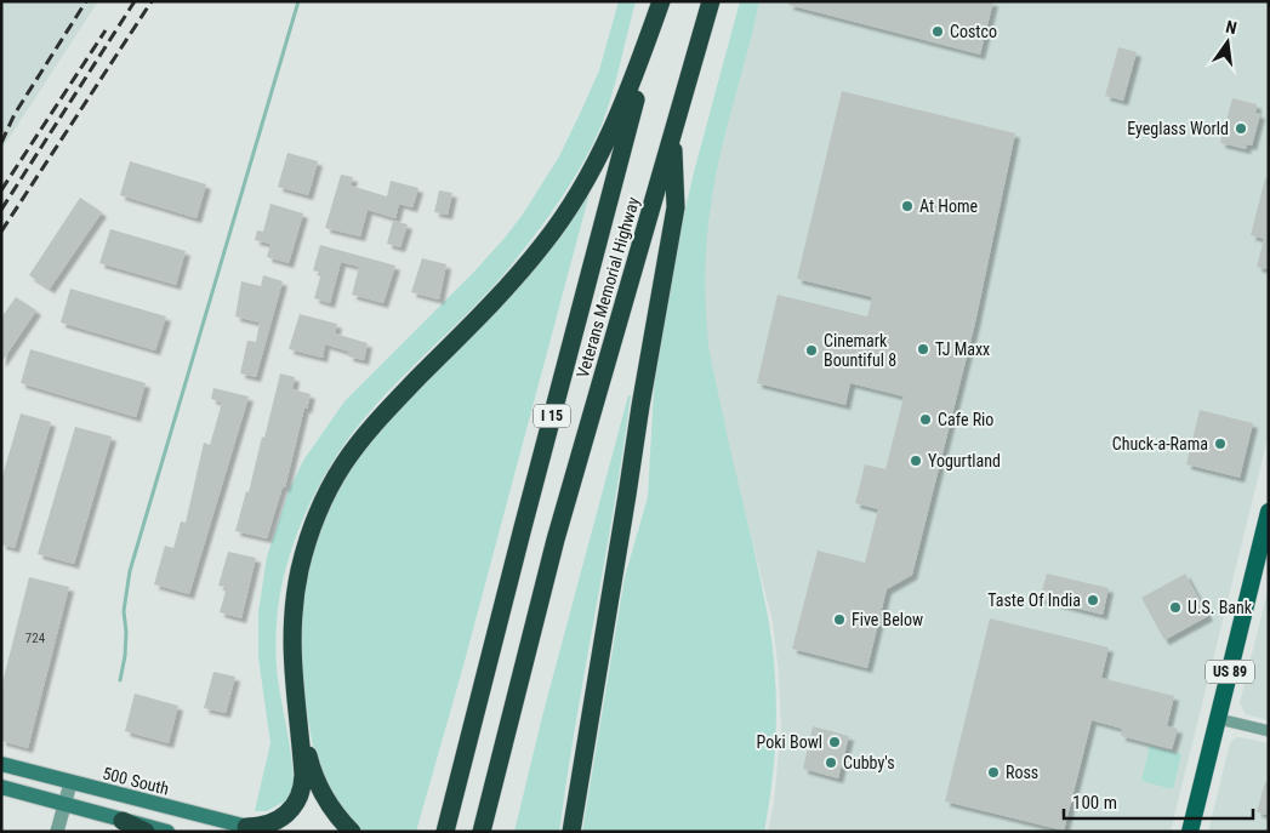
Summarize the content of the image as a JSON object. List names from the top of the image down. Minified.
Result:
{"streets":{"highway":["Veterans Memorial Highway","I 15"],"main road":["US 89","500 South"]},"places":["Costco","Eyeglass World","At Home","TJ Maxx","Cinemark Bountiful 8","Cafe Rio","Chuck-a-Rama","Yogurtland","Taste Of India","U.S. Bank","Five Below","Poki Bowl","Cubby's","Ross"],"house_numbers":["724"],"scale_bar":"100 m","north":"top"}
